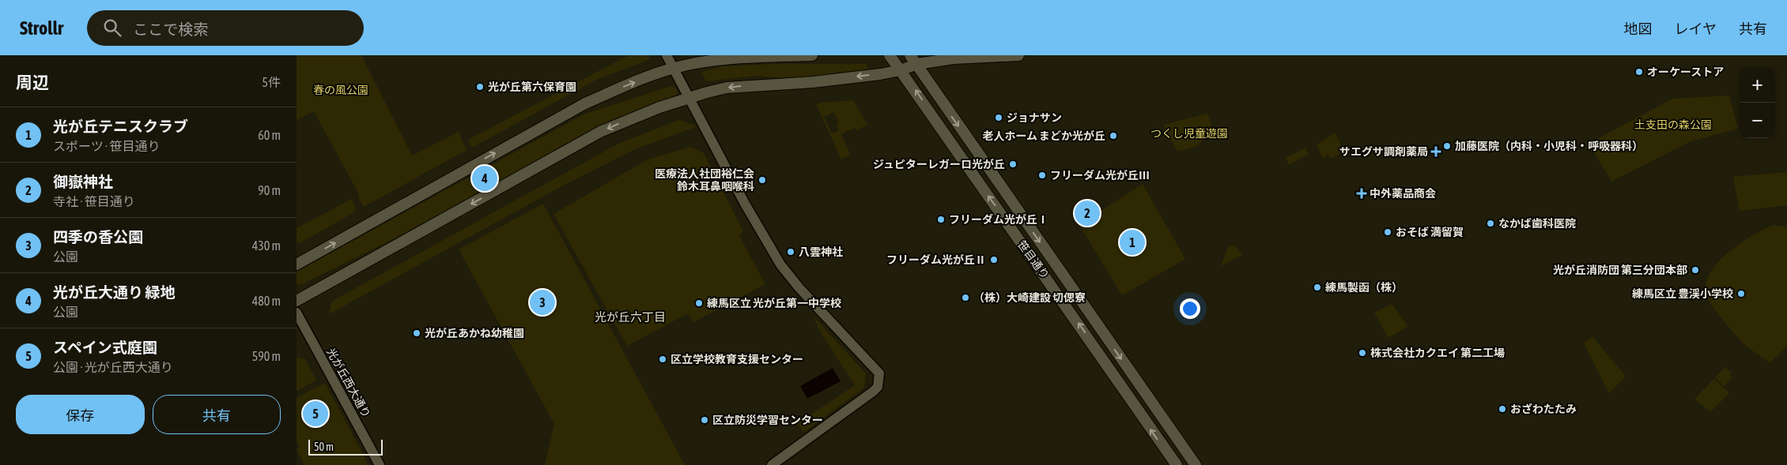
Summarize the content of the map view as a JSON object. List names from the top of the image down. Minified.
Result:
{"streets":{"main road":["笹目通り"],"street":["光が丘西大通り"]},"districts":["光が丘六丁目"],"parks":["春の風公園","土支田の森公園","つくし児童遊園"],"places":{"other":["オーケーストア","光が丘第六保育園","ジョナサン","老人ホーム まどか光が丘","加藤医院（内科・小児科・呼吸器科）","ジュピターレガーロ光が丘","フリーダム光が丘Ⅲ","医療法人社団裕仁会 鈴木耳鼻咽喉科","フリーダム光が丘Ⅰ","なかば歯科医院","おそば 満留賀","八雲神社","フリーダム光が丘Ⅱ","光が丘消防団 第三分団本部","練馬製函（株）","練馬区立 豊渓小学校","（株）大崎建設 切偲寮","練馬区立 光が丘第一中学校","光が丘あかね幼稚園","株式会社カクエイ 第二工場","区立学校教育支援センター","おざわたたみ","区立防災学習センター"],"health":["サエグサ調剤薬局","中外薬品商会"]},"scale_bar":"50 m","page":{"header":"Strollr","search":"ここで検索","nav":["地図","レイヤ","共有"],"heading":["周辺","5件"],"map_buttons":["+","−"],"list":[{"mark":"1","name":"光が丘テニスクラブ","note":"スポーツ · 笹目通り","value":"60 m"},{"mark":"2","name":"御嶽神社","note":"寺社 · 笹目通り","value":"90 m"},{"mark":"3","name":"四季の香公園","note":"公園","value":"430 m"},{"mark":"4","name":"光が丘大通り 緑地","note":"公園","value":"480 m"},{"mark":"5","name":"スペイン式庭園","note":"公園 · 光が丘西大通り","value":"590 m"}],"pins":["4","2","1","3","5"],"buttons":["保存","共有"],"scale":"50 m"}}
